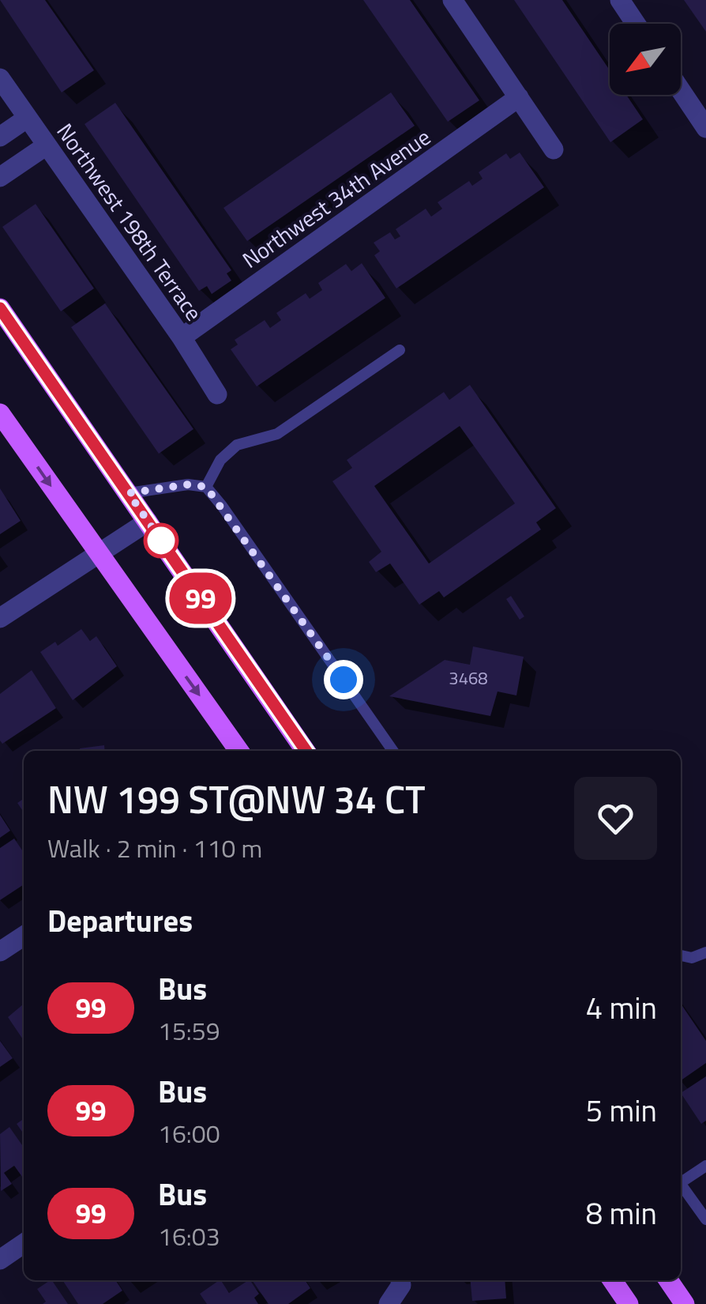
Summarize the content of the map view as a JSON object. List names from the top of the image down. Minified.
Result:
{"streets":{"street":["Northwest 34th Avenue","Northwest 198th Terrace"]},"crossings":[["Northwest 34th Avenue","Northwest 198th Terrace"]],"lines":["bus line 99"],"house_numbers":["3468"],"north":"bottom left","page":{"on_map":"99","heading":[["NW 199 ST@NW 34 CT","Walk · 2 min · 110 m"],"Departures"],"list":[{"mark":"99","name":"Bus","note":"15:59","value":"4 min"},{"mark":"99","name":"Bus","note":"16:00","value":"5 min"},{"mark":"99","name":"Bus","note":"16:03","value":"8 min"}]}}
